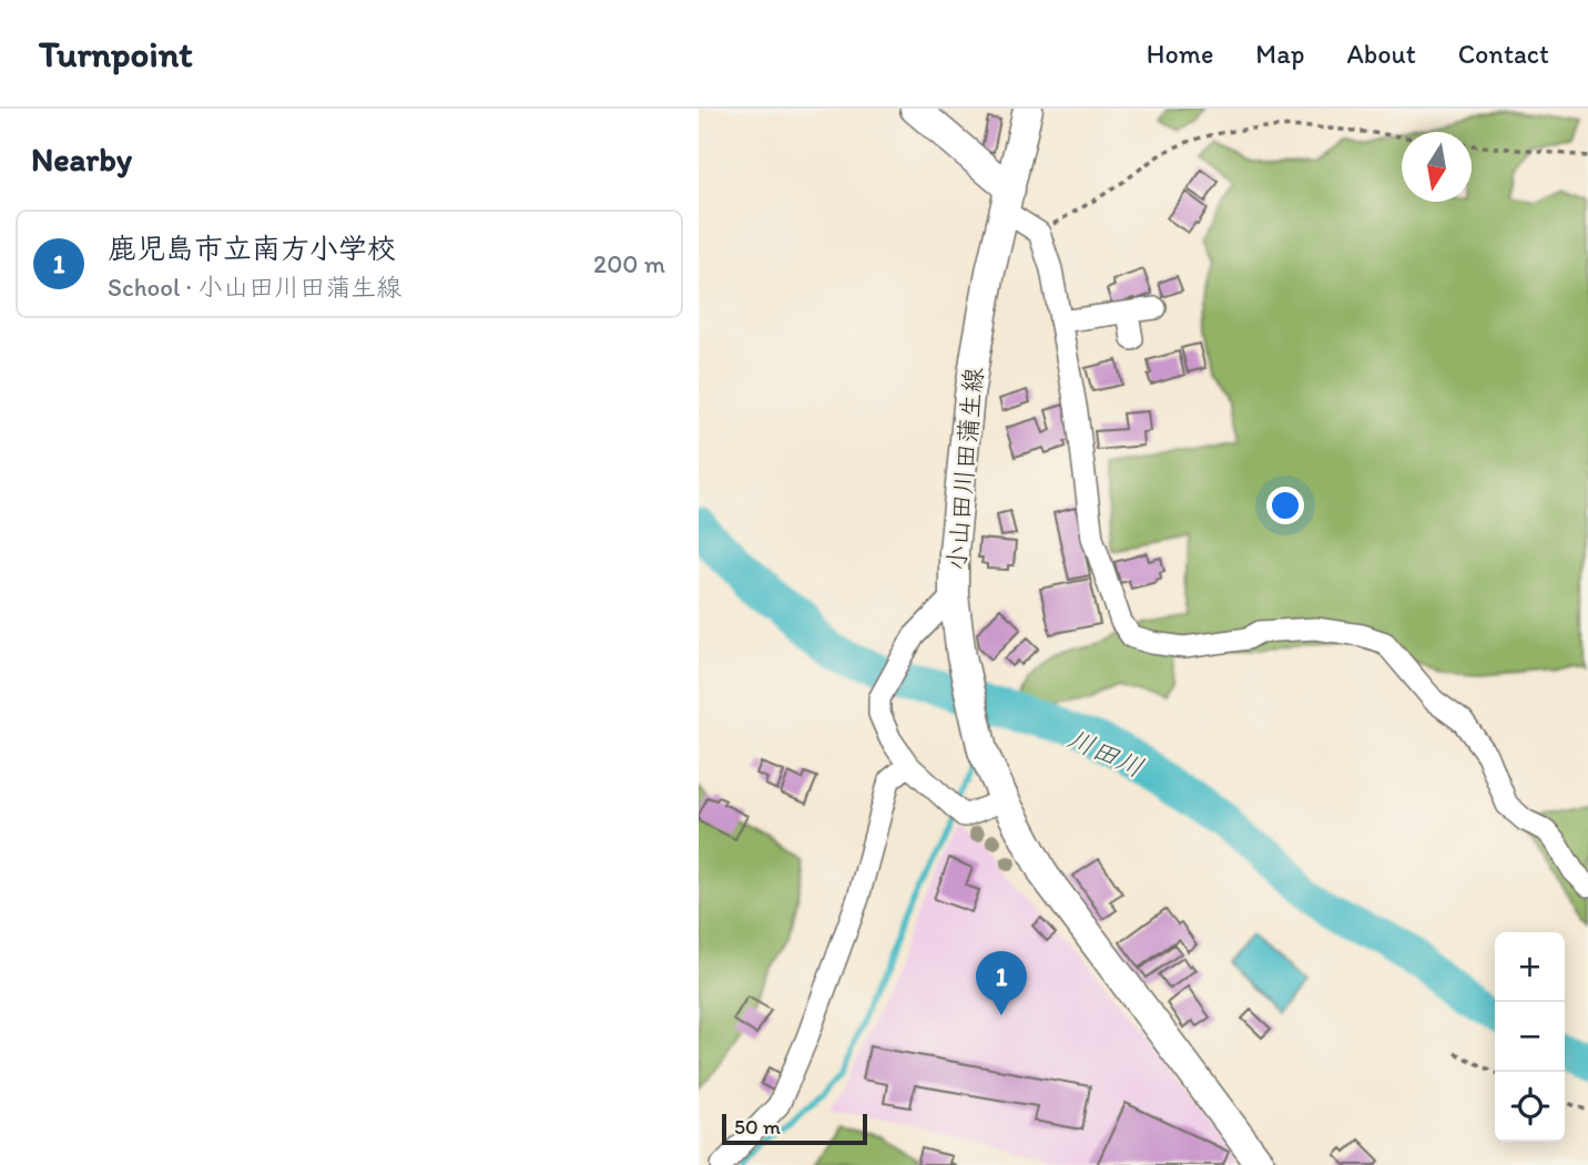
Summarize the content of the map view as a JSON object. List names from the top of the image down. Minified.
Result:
{"streets":{"main road":["小山田川田蒲生線"]},"water":["川田川"],"scale_bar":"50 m","north":"bottom","page":{"header":"Turnpoint","nav":["Home","Map","About","Contact"],"heading":"Nearby","list":[{"mark":"1","name":"鹿児島市立南方小学校","note":"School · 小山田川田蒲生線","value":"200 m"}],"map_buttons":["+","−"],"pins":"1","scale":"50 m"}}
